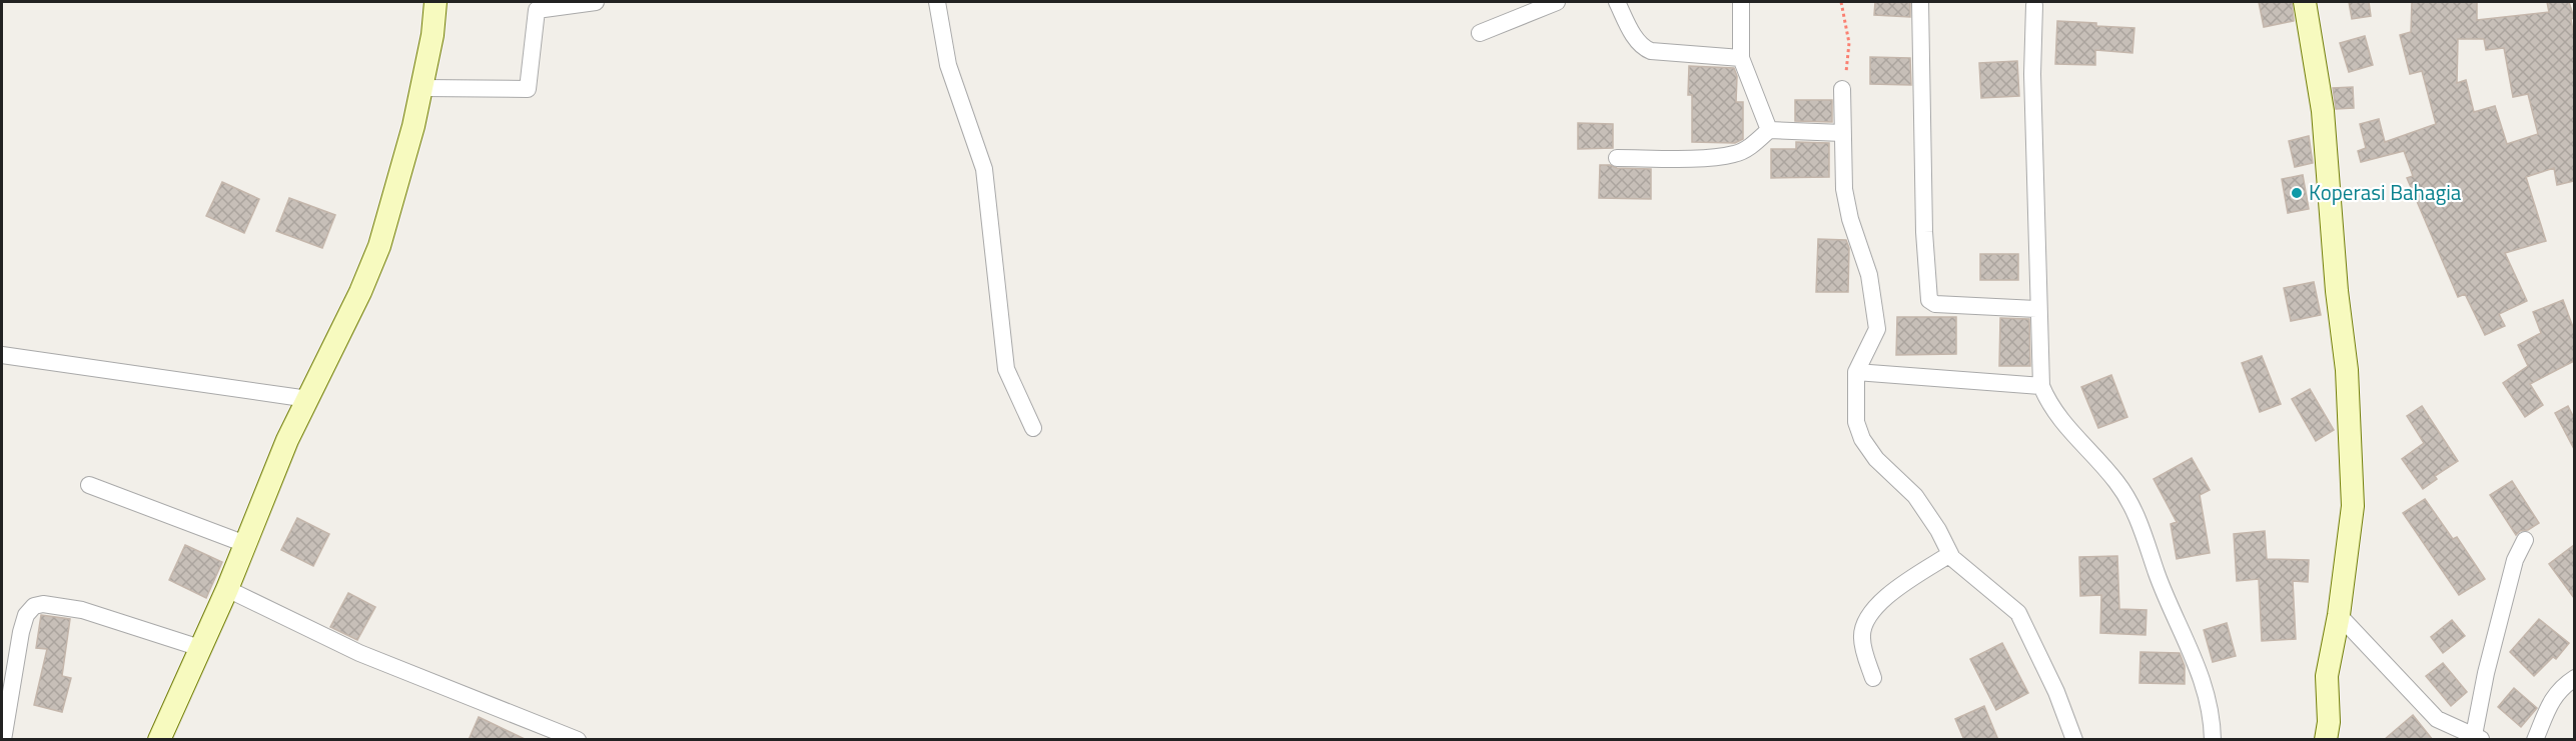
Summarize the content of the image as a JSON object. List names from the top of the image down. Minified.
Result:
{"places":["Koperasi Bahagia"]}
